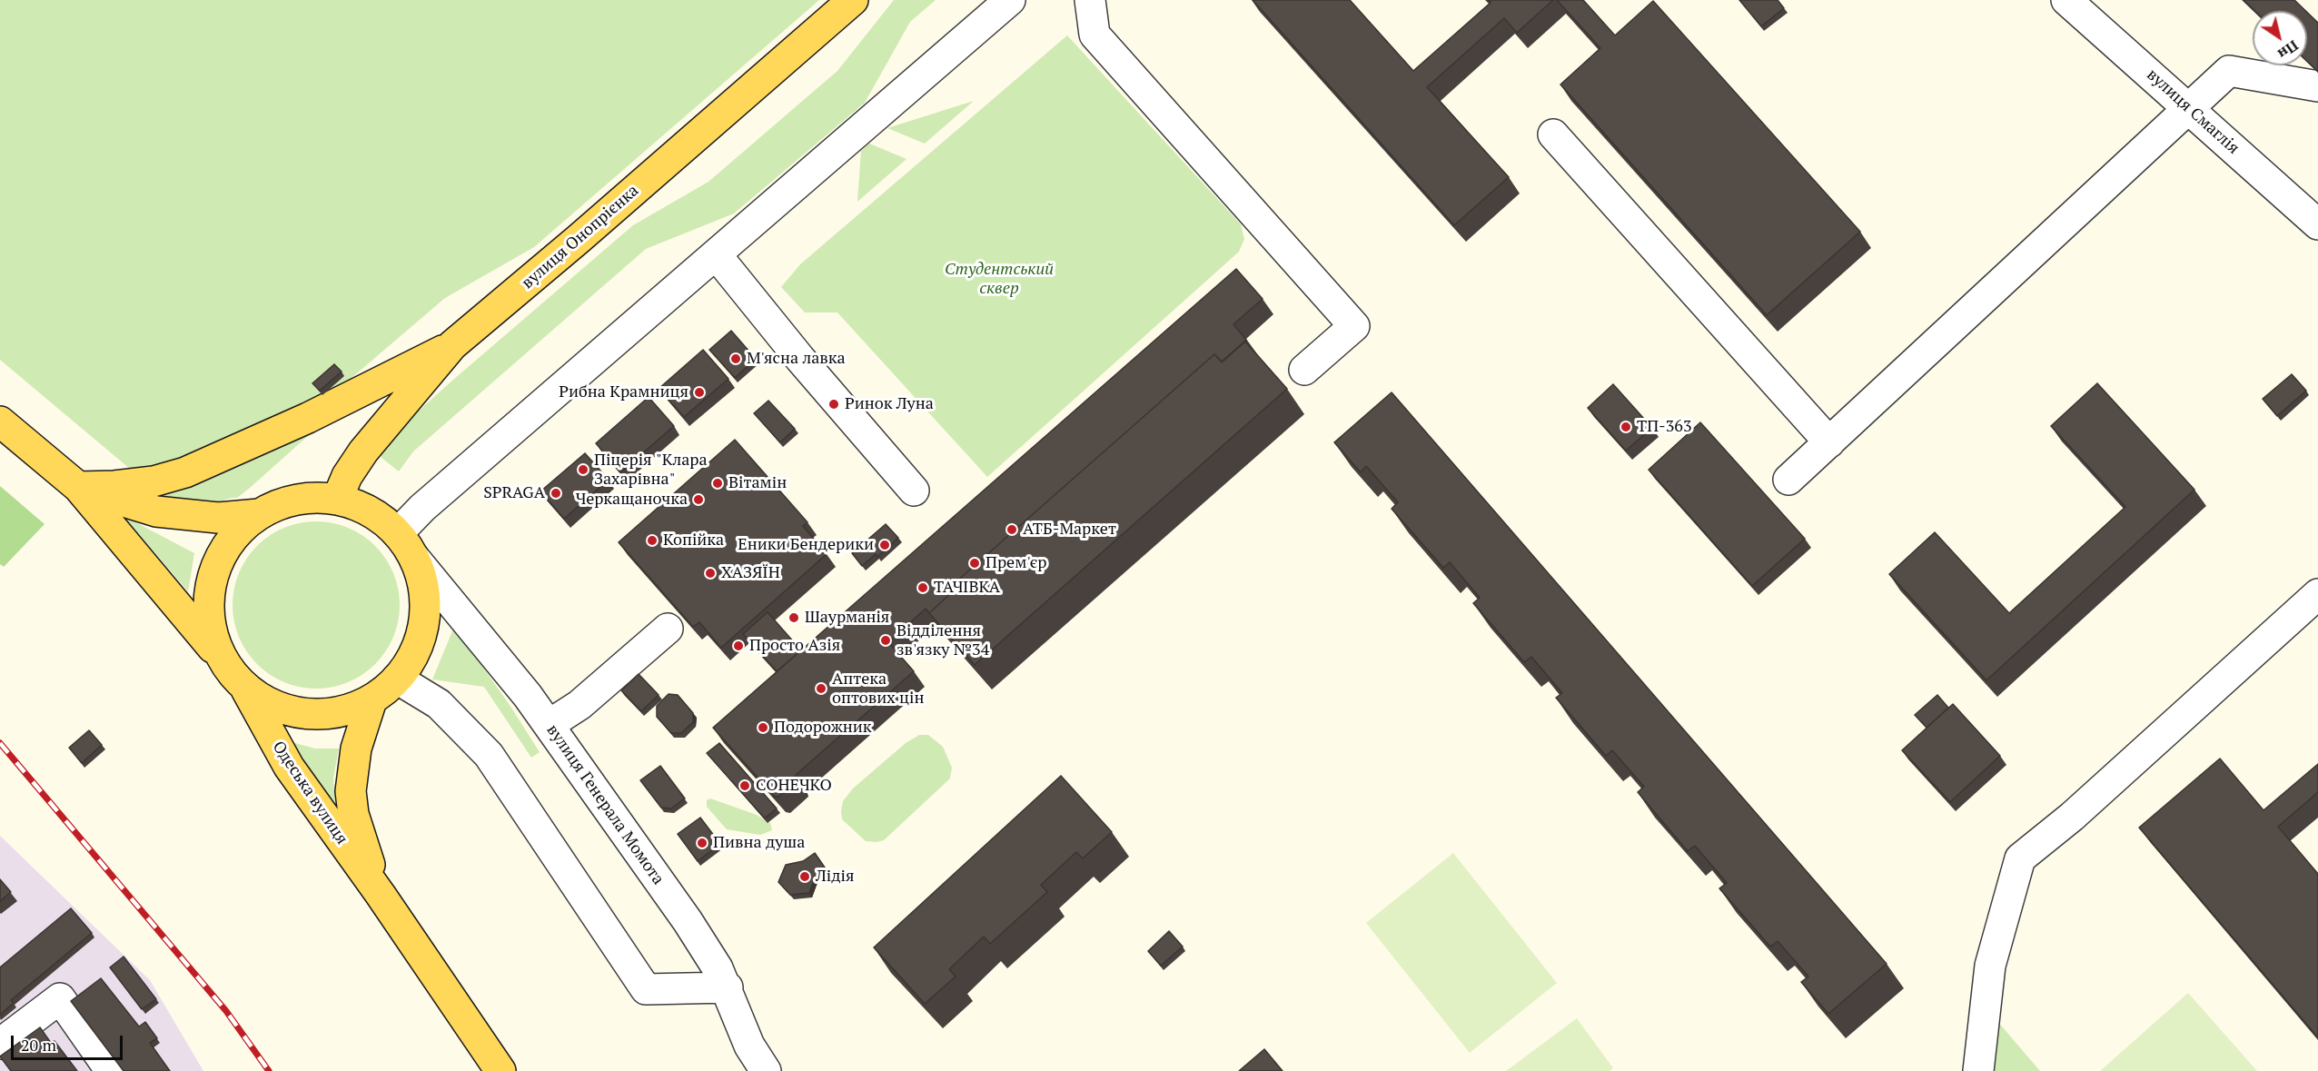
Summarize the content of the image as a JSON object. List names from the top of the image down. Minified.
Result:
{"streets":{"main road":["вулиця Онопрієнка","Одеська вулиця"],"street":["вулиця Смаглія","вулиця Генерала Момота"]},"parks":["Студентський сквер"],"places":["М'ясна лавка","Рибна Крамниця","Ринок Луна","ТП-363","Піцерія \"Клара Захарівна\"","Вітамін","SPRAGA","Черкащаночка","АТБ-Маркет","Копійка","Еники Бендерики","Прем'єр","ХАЗЯЇН","ТАЧІВКА","Шаурманія","Відділення зв'язку №34","Просто Азія","Аптека оптових цін","Подорожник","СОНЕЧКО","Пивна душа","Лідія"],"scale_bar":"20 m","north":"bottom right"}
